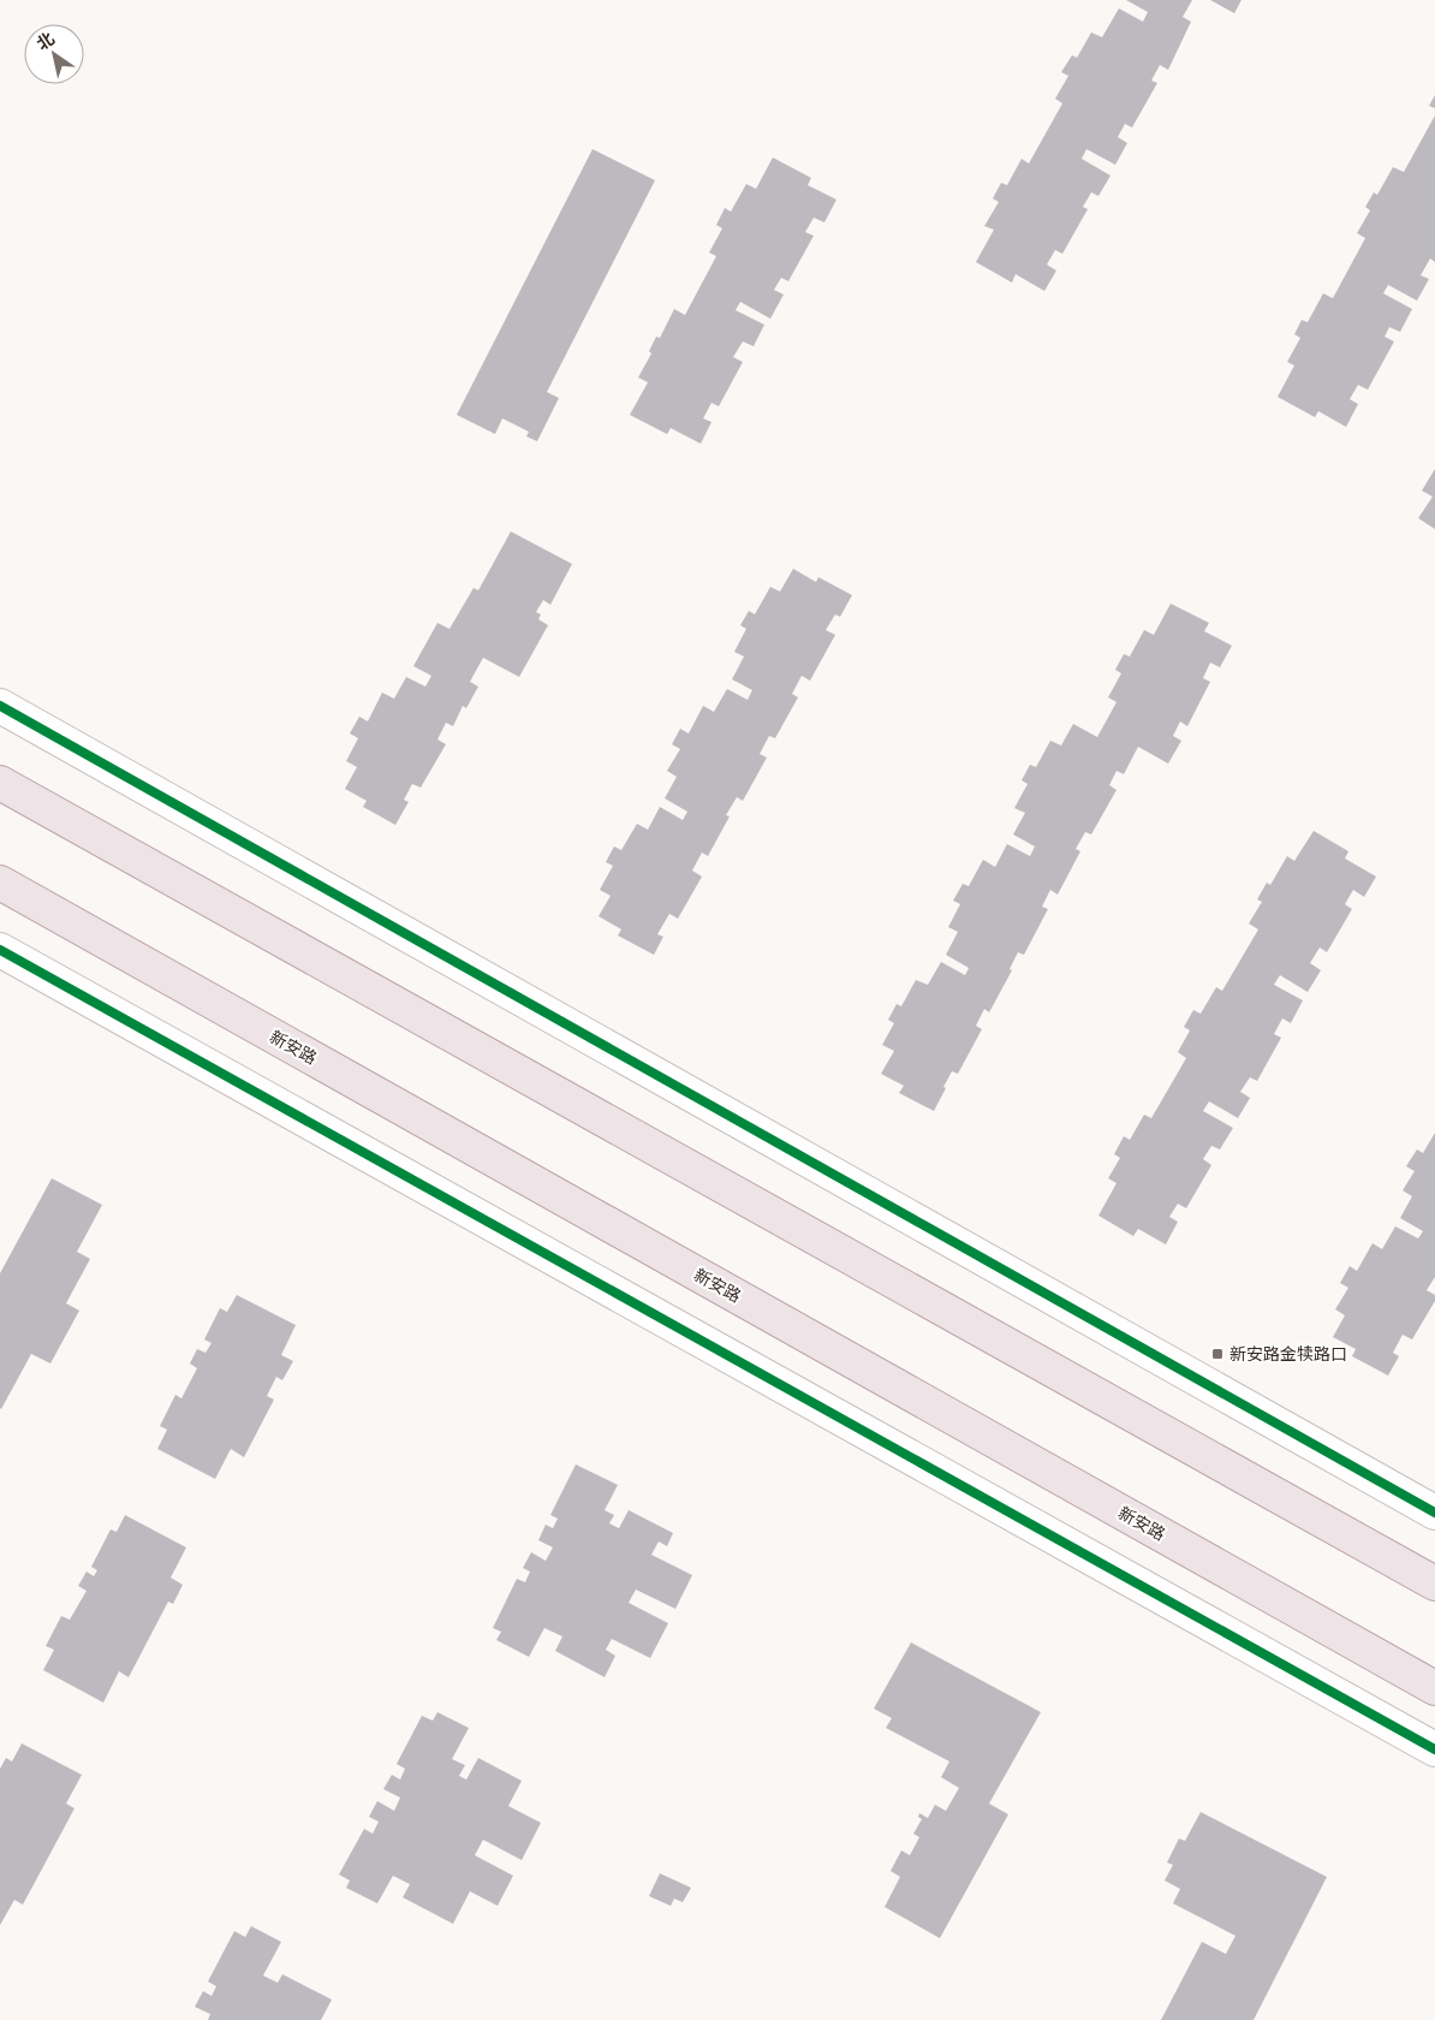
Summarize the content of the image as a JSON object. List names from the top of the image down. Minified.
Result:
{"streets":{"main road":["新安路"]},"places":{"transit":["新安路金犊路口"]},"north":"top left"}
